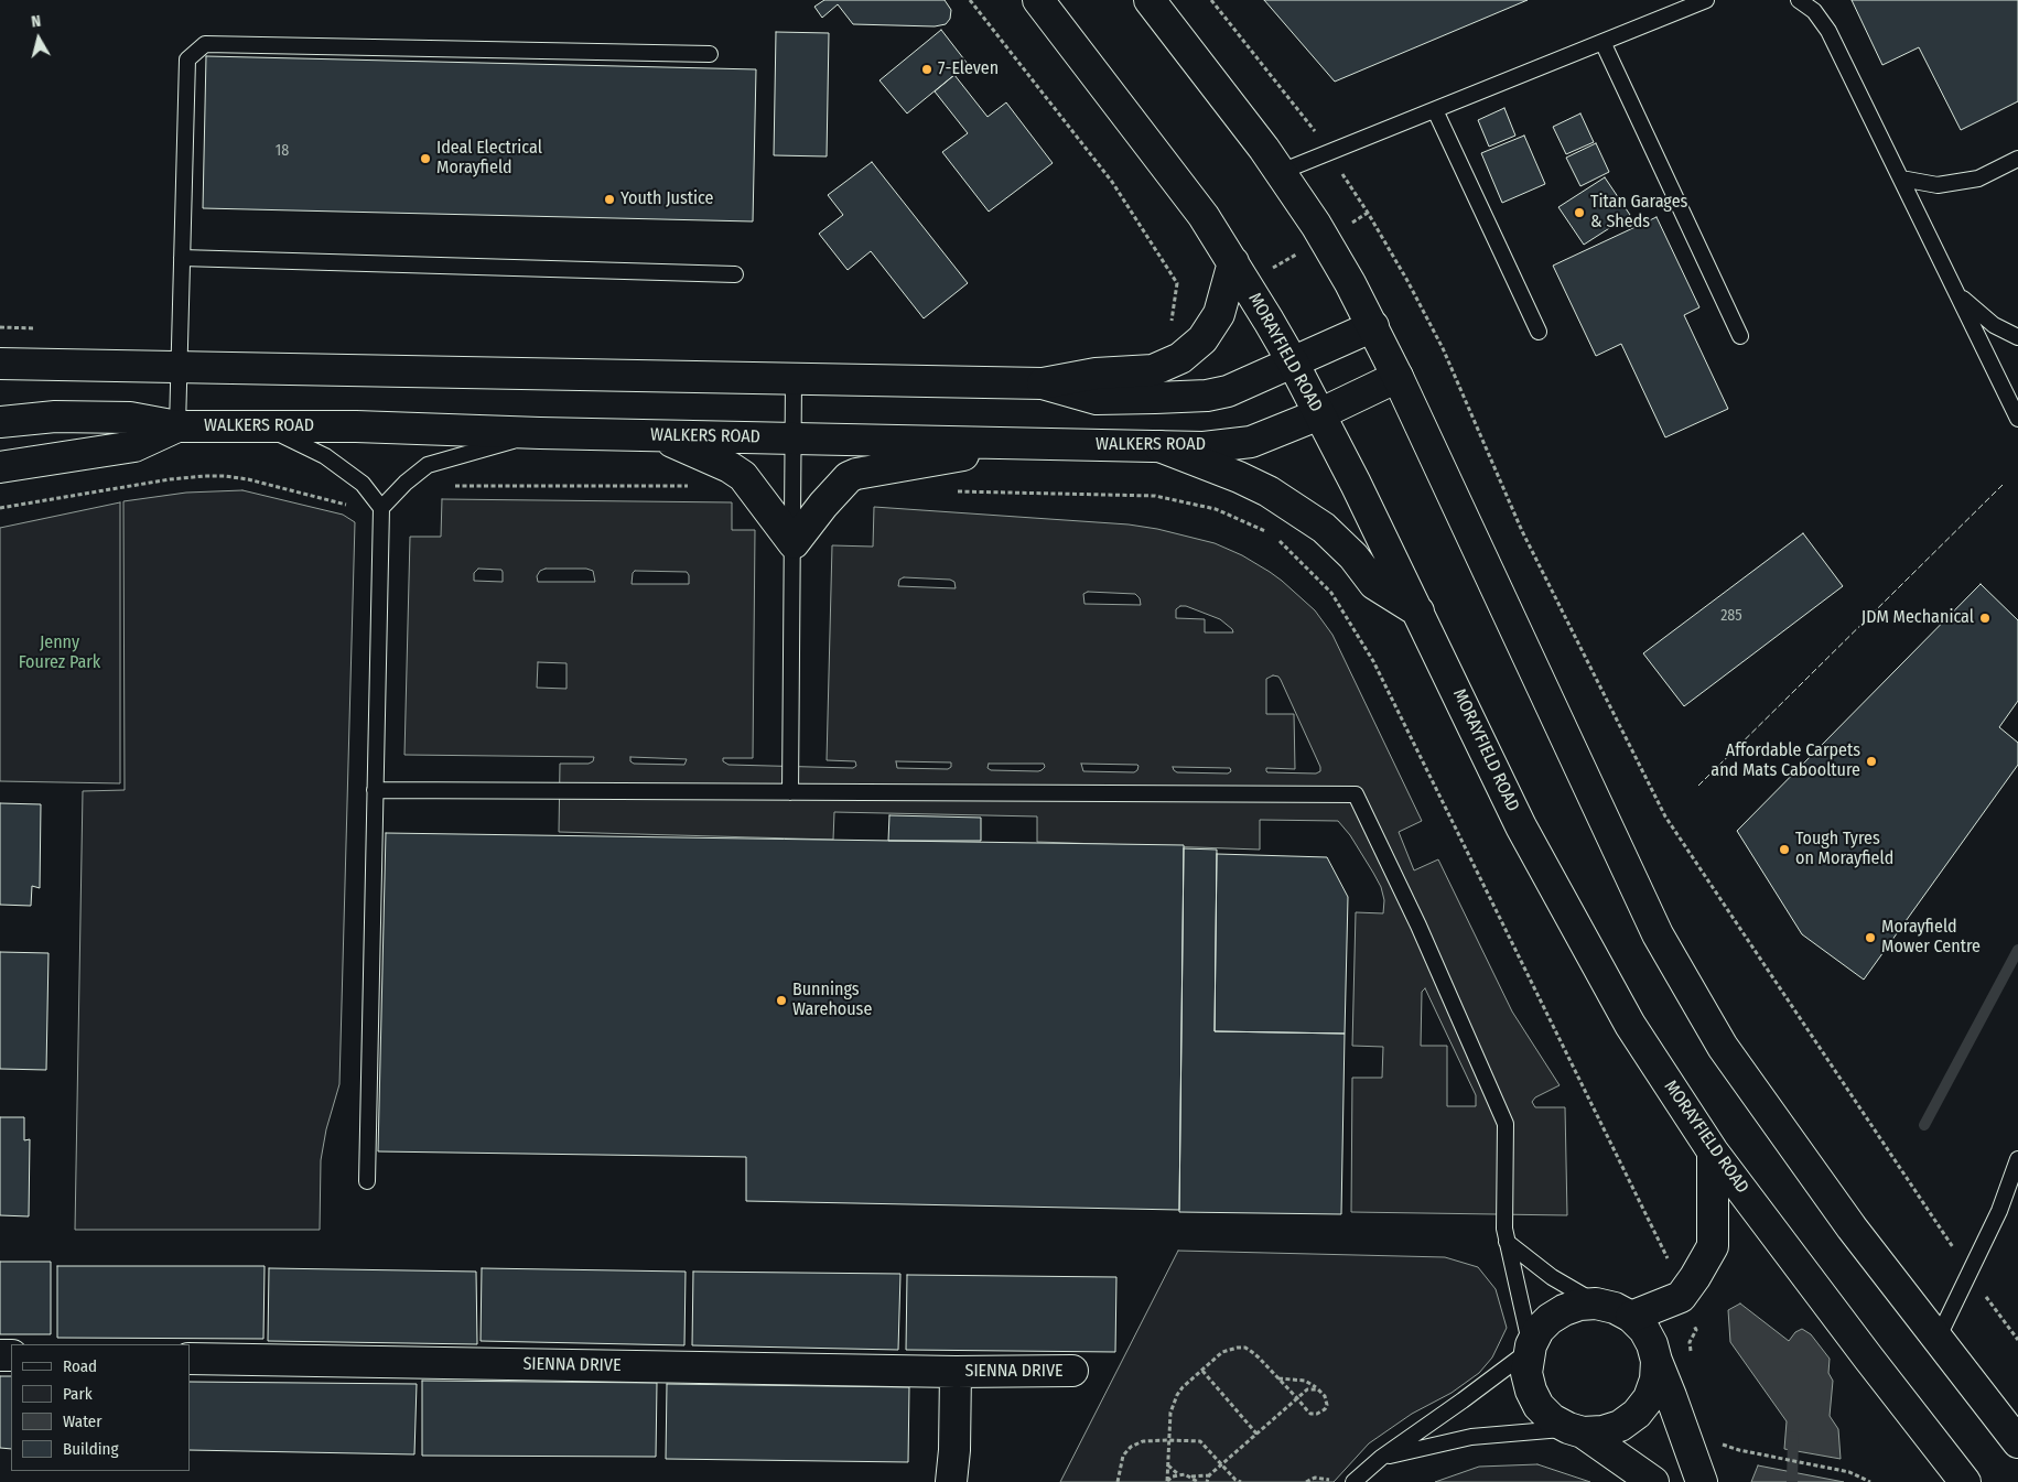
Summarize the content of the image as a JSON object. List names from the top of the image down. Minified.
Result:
{"streets":{"main road":["MORAYFIELD ROAD","WALKERS ROAD","SIENNA DRIVE"]},"crossings":[["MORAYFIELD ROAD","WALKERS ROAD"]],"parks":["Jenny Fourez Park"],"places":["7-Eleven","Ideal Electrical Morayfield","Youth Justice","Titan Garages & Sheds","JDM Mechanical","Affordable Carpets and Mats Caboolture","Tough Tyres on Morayfield","Morayfield Mower Centre","Bunnings Warehouse"],"house_numbers":["18","285"],"legend":["Road","Park","Water","Building"],"north":"top"}
